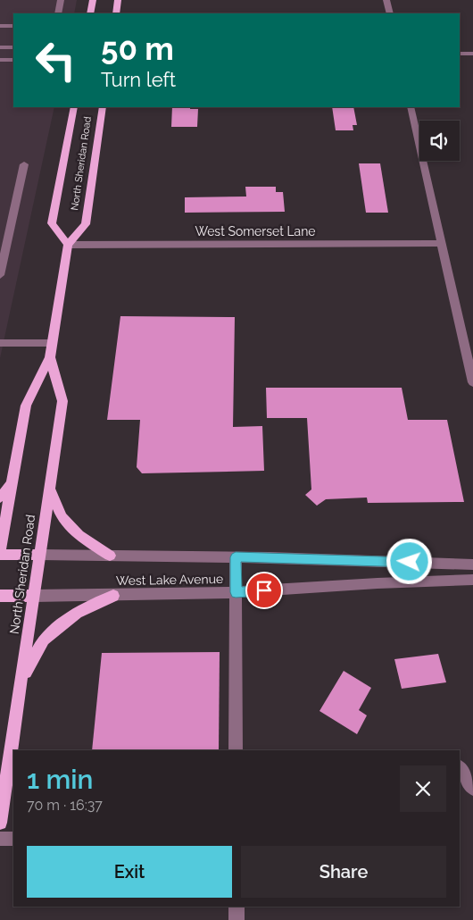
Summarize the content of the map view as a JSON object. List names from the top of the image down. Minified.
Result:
{"streets":{"main road":["North Sheridan Road","West Lake Avenue"],"street":["West Somerset Lane"]},"crossings":[["North Sheridan Road","West Somerset Lane"],["North Sheridan Road","West Lake Avenue"]],"page":{"turn":["50 m","Turn left"],"heading":["1 min","70 m · 16:37"],"buttons":["Exit","Share"]}}
